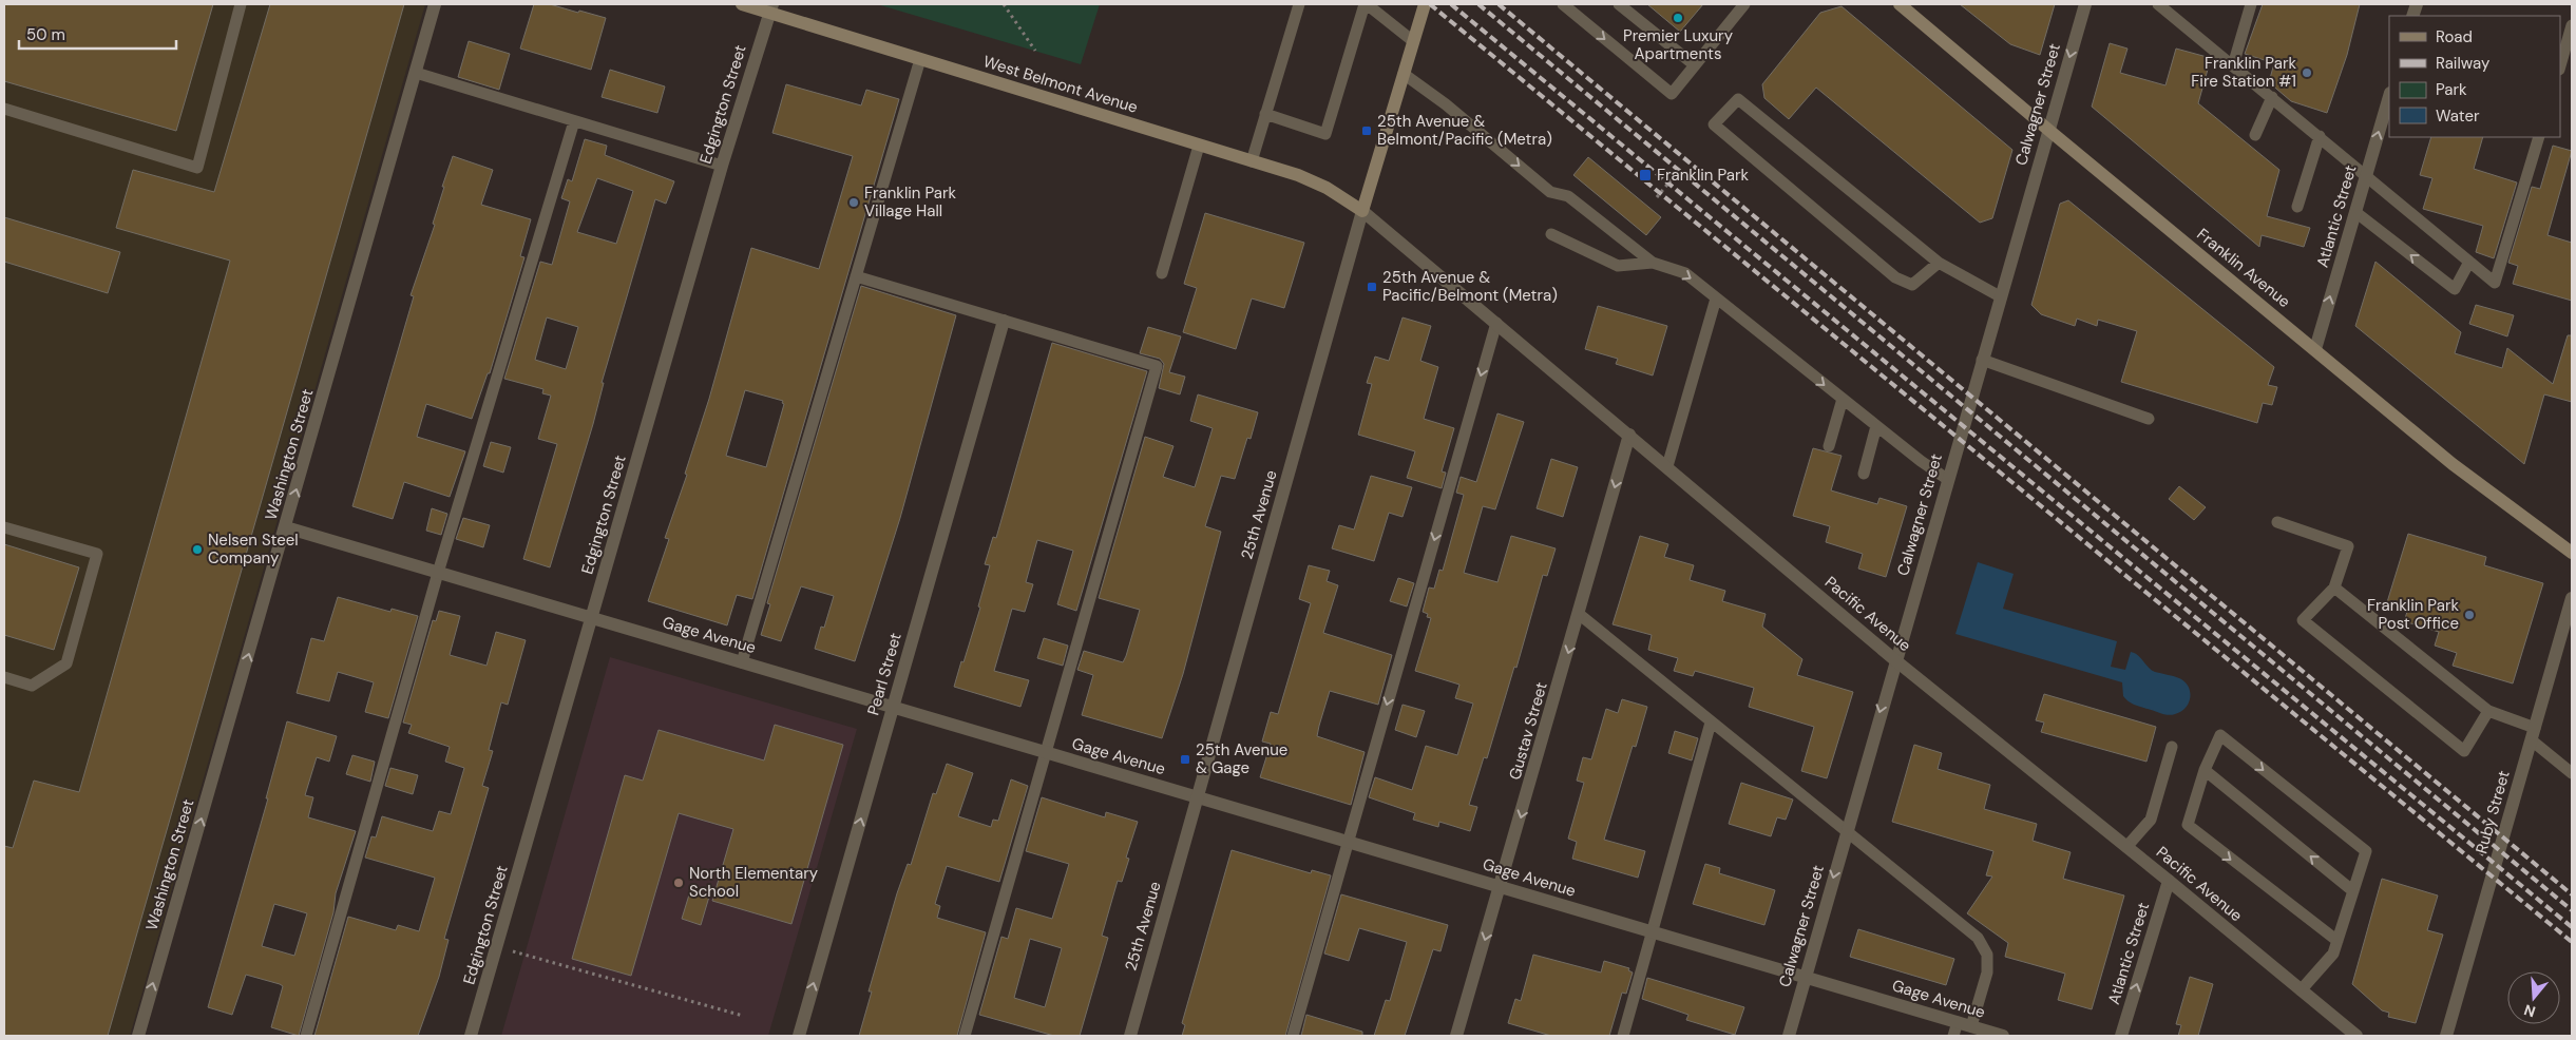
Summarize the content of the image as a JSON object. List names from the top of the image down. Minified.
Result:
{"streets":{"main road":["West Belmont Avenue","Franklin Avenue","25th Avenue"],"street":["Edgington Street","Calwagner Street","Atlantic Street","Washington Street","Pacific Avenue","Gage Avenue","Pearl Street","Gustav Street","Ruby Street"]},"crossings":[["West Belmont Avenue","Edgington Street"],["West Belmont Avenue","25th Avenue"],["West Belmont Avenue","Pacific Avenue"],["Edgington Street","Gage Avenue"],["Calwagner Street","Franklin Avenue"],["Calwagner Street","Pacific Avenue"],["Calwagner Street","Gage Avenue"],["Atlantic Street","Franklin Avenue"],["Atlantic Street","Pacific Avenue"],["Washington Street","Gage Avenue"],["25th Avenue","Pacific Avenue"],["25th Avenue","Gage Avenue"],["Pacific Avenue","Gustav Street"],["Gage Avenue","Pearl Street"],["Gage Avenue","Gustav Street"]],"one_way":["Calwagner Street","Atlantic Street","Washington Street","Pearl Street","Gustav Street"],"places":{"other":["Premier Luxury Apartments","Franklin Park Fire Station #1","Franklin Park Village Hall","Nelsen Steel Company","Franklin Park Post Office","North Elementary School"],"transit":["25th Avenue & Belmont/Pacific (Metra)","Franklin Park","25th Avenue & Pacific/Belmont (Metra)","25th Avenue & Gage"]},"legend":["Road","Railway","Park","Water"],"scale_bar":"50 m","north":"bottom"}
